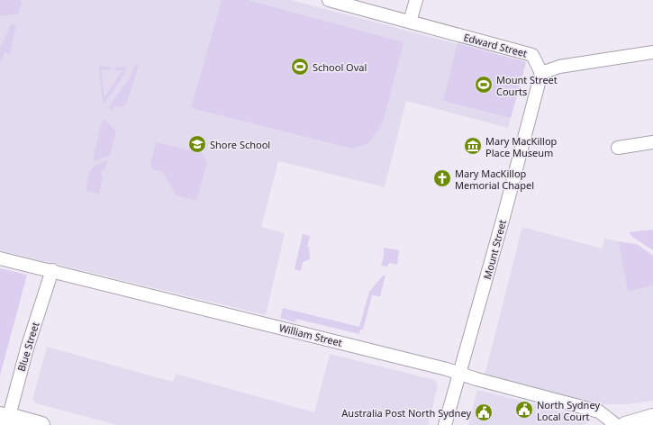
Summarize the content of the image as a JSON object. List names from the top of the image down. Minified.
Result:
{"streets":{"street":["Edward Street","Mount Street","William Street","Blue Street"]},"crossings":[["Edward Street","Mount Street"],["Mount Street","William Street"],["William Street","Blue Street"]],"places":{"sports":["School Oval","Mount Street Courts"],"school or university":["Shore School"],"museum":["Mary MacKillop Place Museum"],"church":["Mary MacKillop Memorial Chapel"],"public building":["North Sydney Local Court","Australia Post North Sydney"]}}
